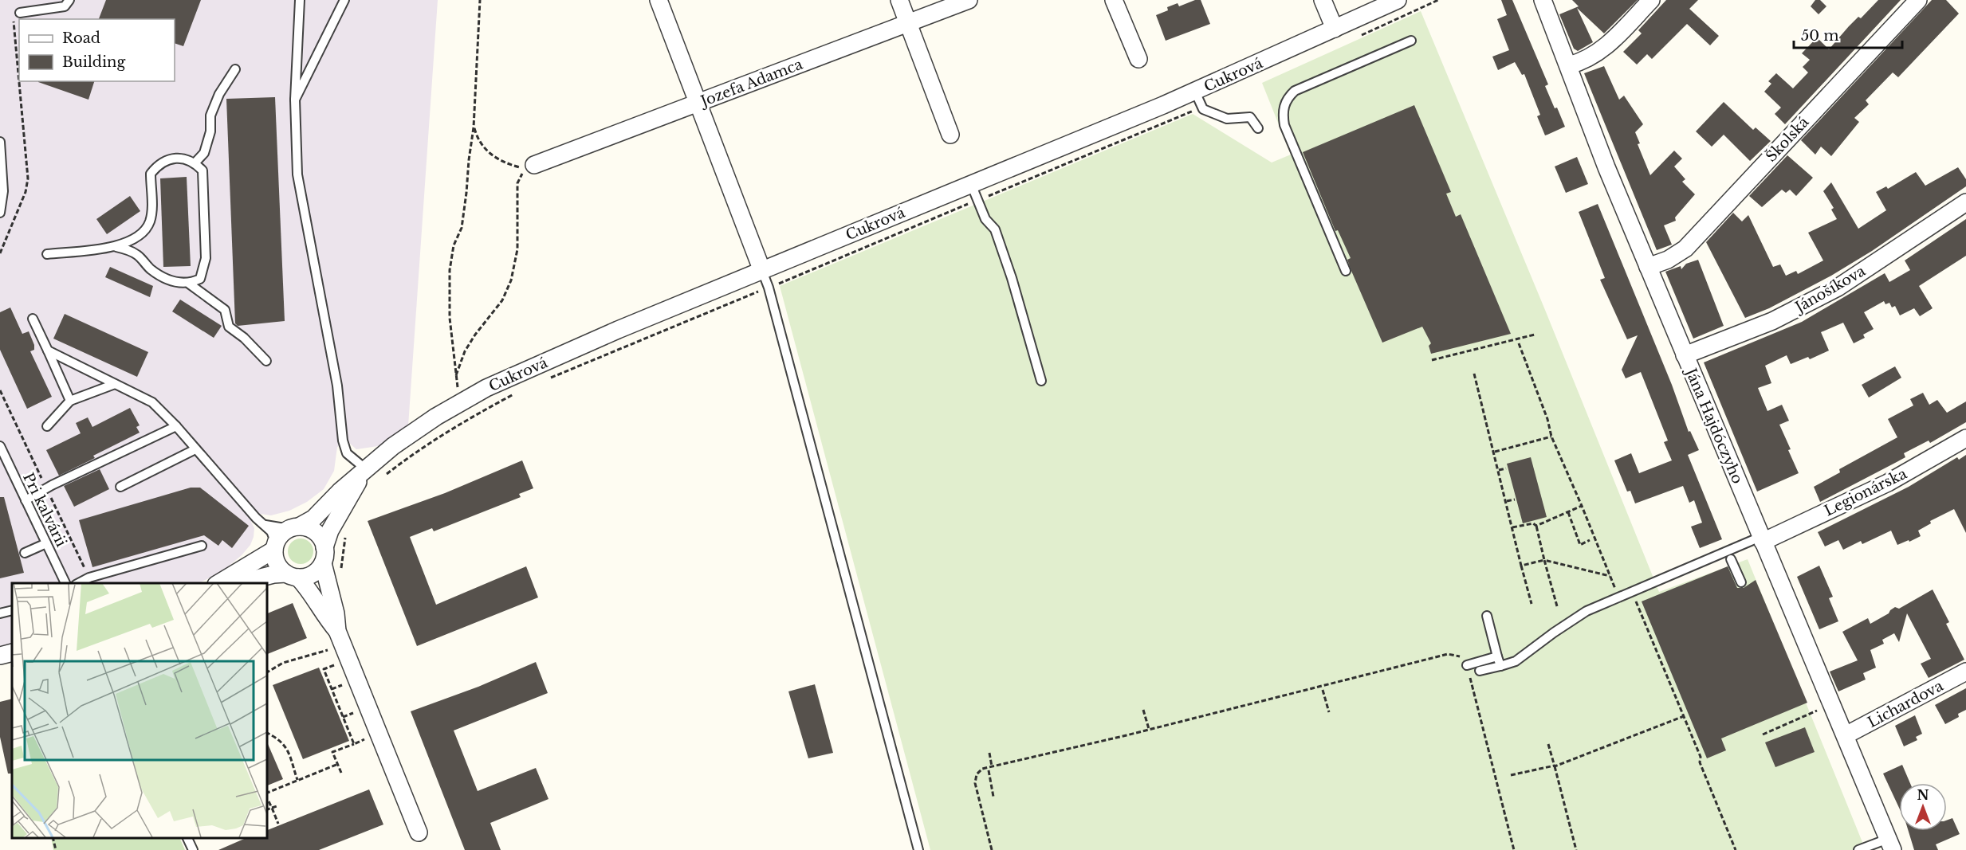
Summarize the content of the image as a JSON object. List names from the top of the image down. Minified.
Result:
{"streets":{"street":["Cukrová","Jozefa Adamca","Školská","Jánošíkova","Jána Hajdóczyho","Legionárska","Lichardova"],"lane":["Pri kalvárii"]},"crossings":[["Školská","Jána Hajdóczyho"],["Jánošíkova","Jána Hajdóczyho"],["Jána Hajdóczyho","Legionárska"],["Jána Hajdóczyho","Lichardova"]],"legend":["Road","Building"],"scale_bar":"50 m","north":"top"}
